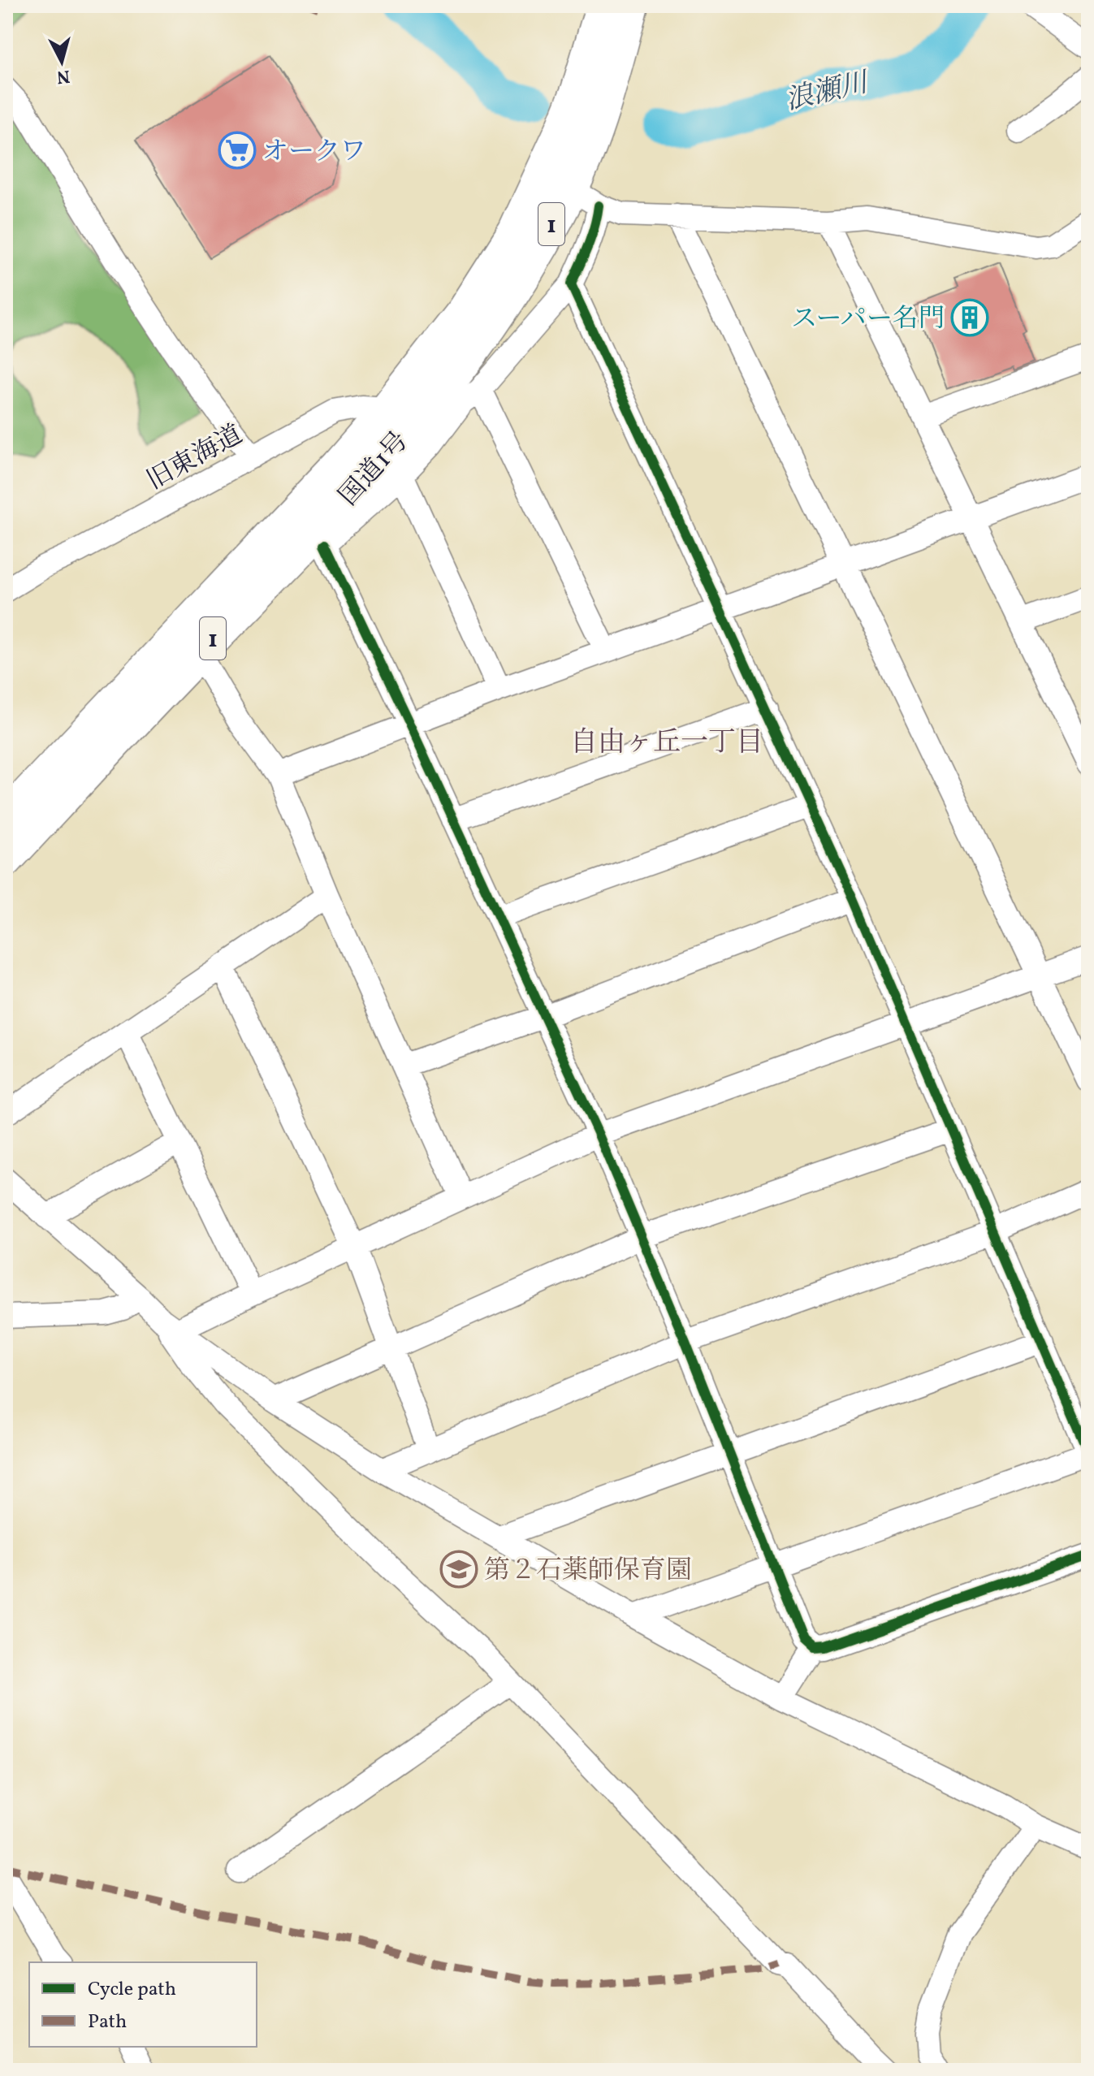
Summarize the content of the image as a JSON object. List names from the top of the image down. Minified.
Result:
{"streets":{"highway":["1","国道1号"],"street":["旧東海道"]},"crossings":[["旧東海道","国道1号"]],"districts":["自由ヶ丘一丁目"],"water":["浪瀬川"],"places":{"supermarket":["オークワ"],"building":["スーパー名門"],"school or university":["第２石薬師保育園"]},"legend":["Cycle path","Path"],"north":"bottom"}
